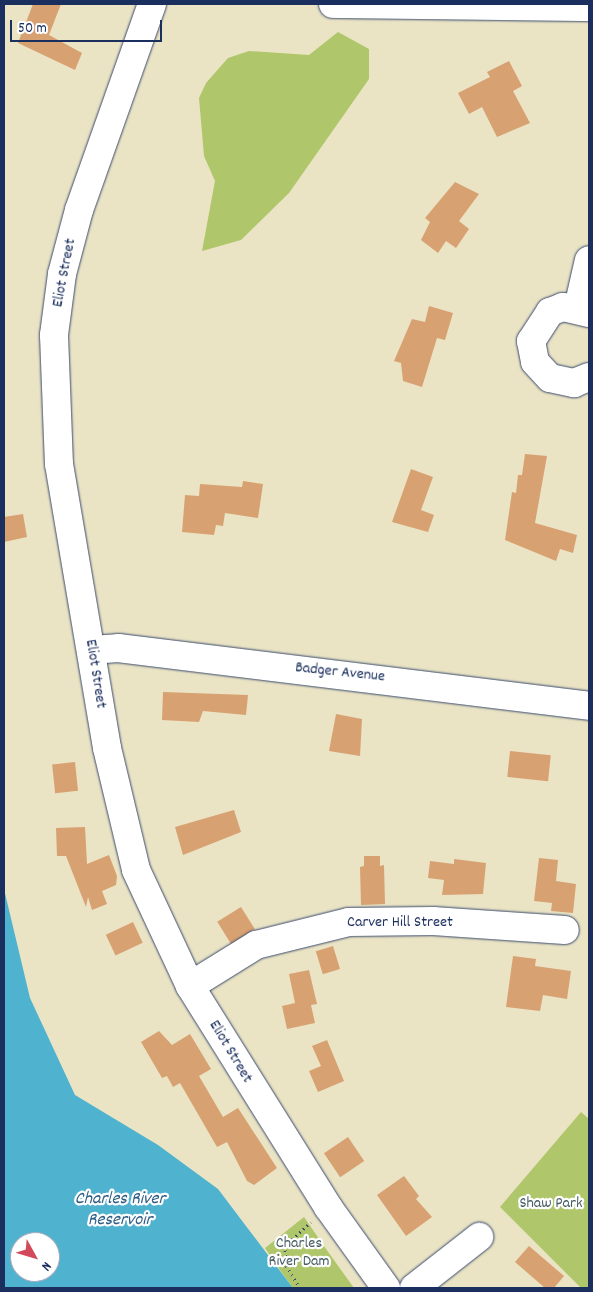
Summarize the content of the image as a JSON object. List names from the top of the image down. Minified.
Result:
{"streets":{"main road":["Eliot Street","Badger Avenue","Carver Hill Street"]},"crossings":[["Eliot Street","Badger Avenue"],["Eliot Street","Carver Hill Street"]],"water":["Charles River Reservoir"],"parks":["Shaw Park","Charles River Dam"],"scale_bar":"50 m","north":"bottom right"}
